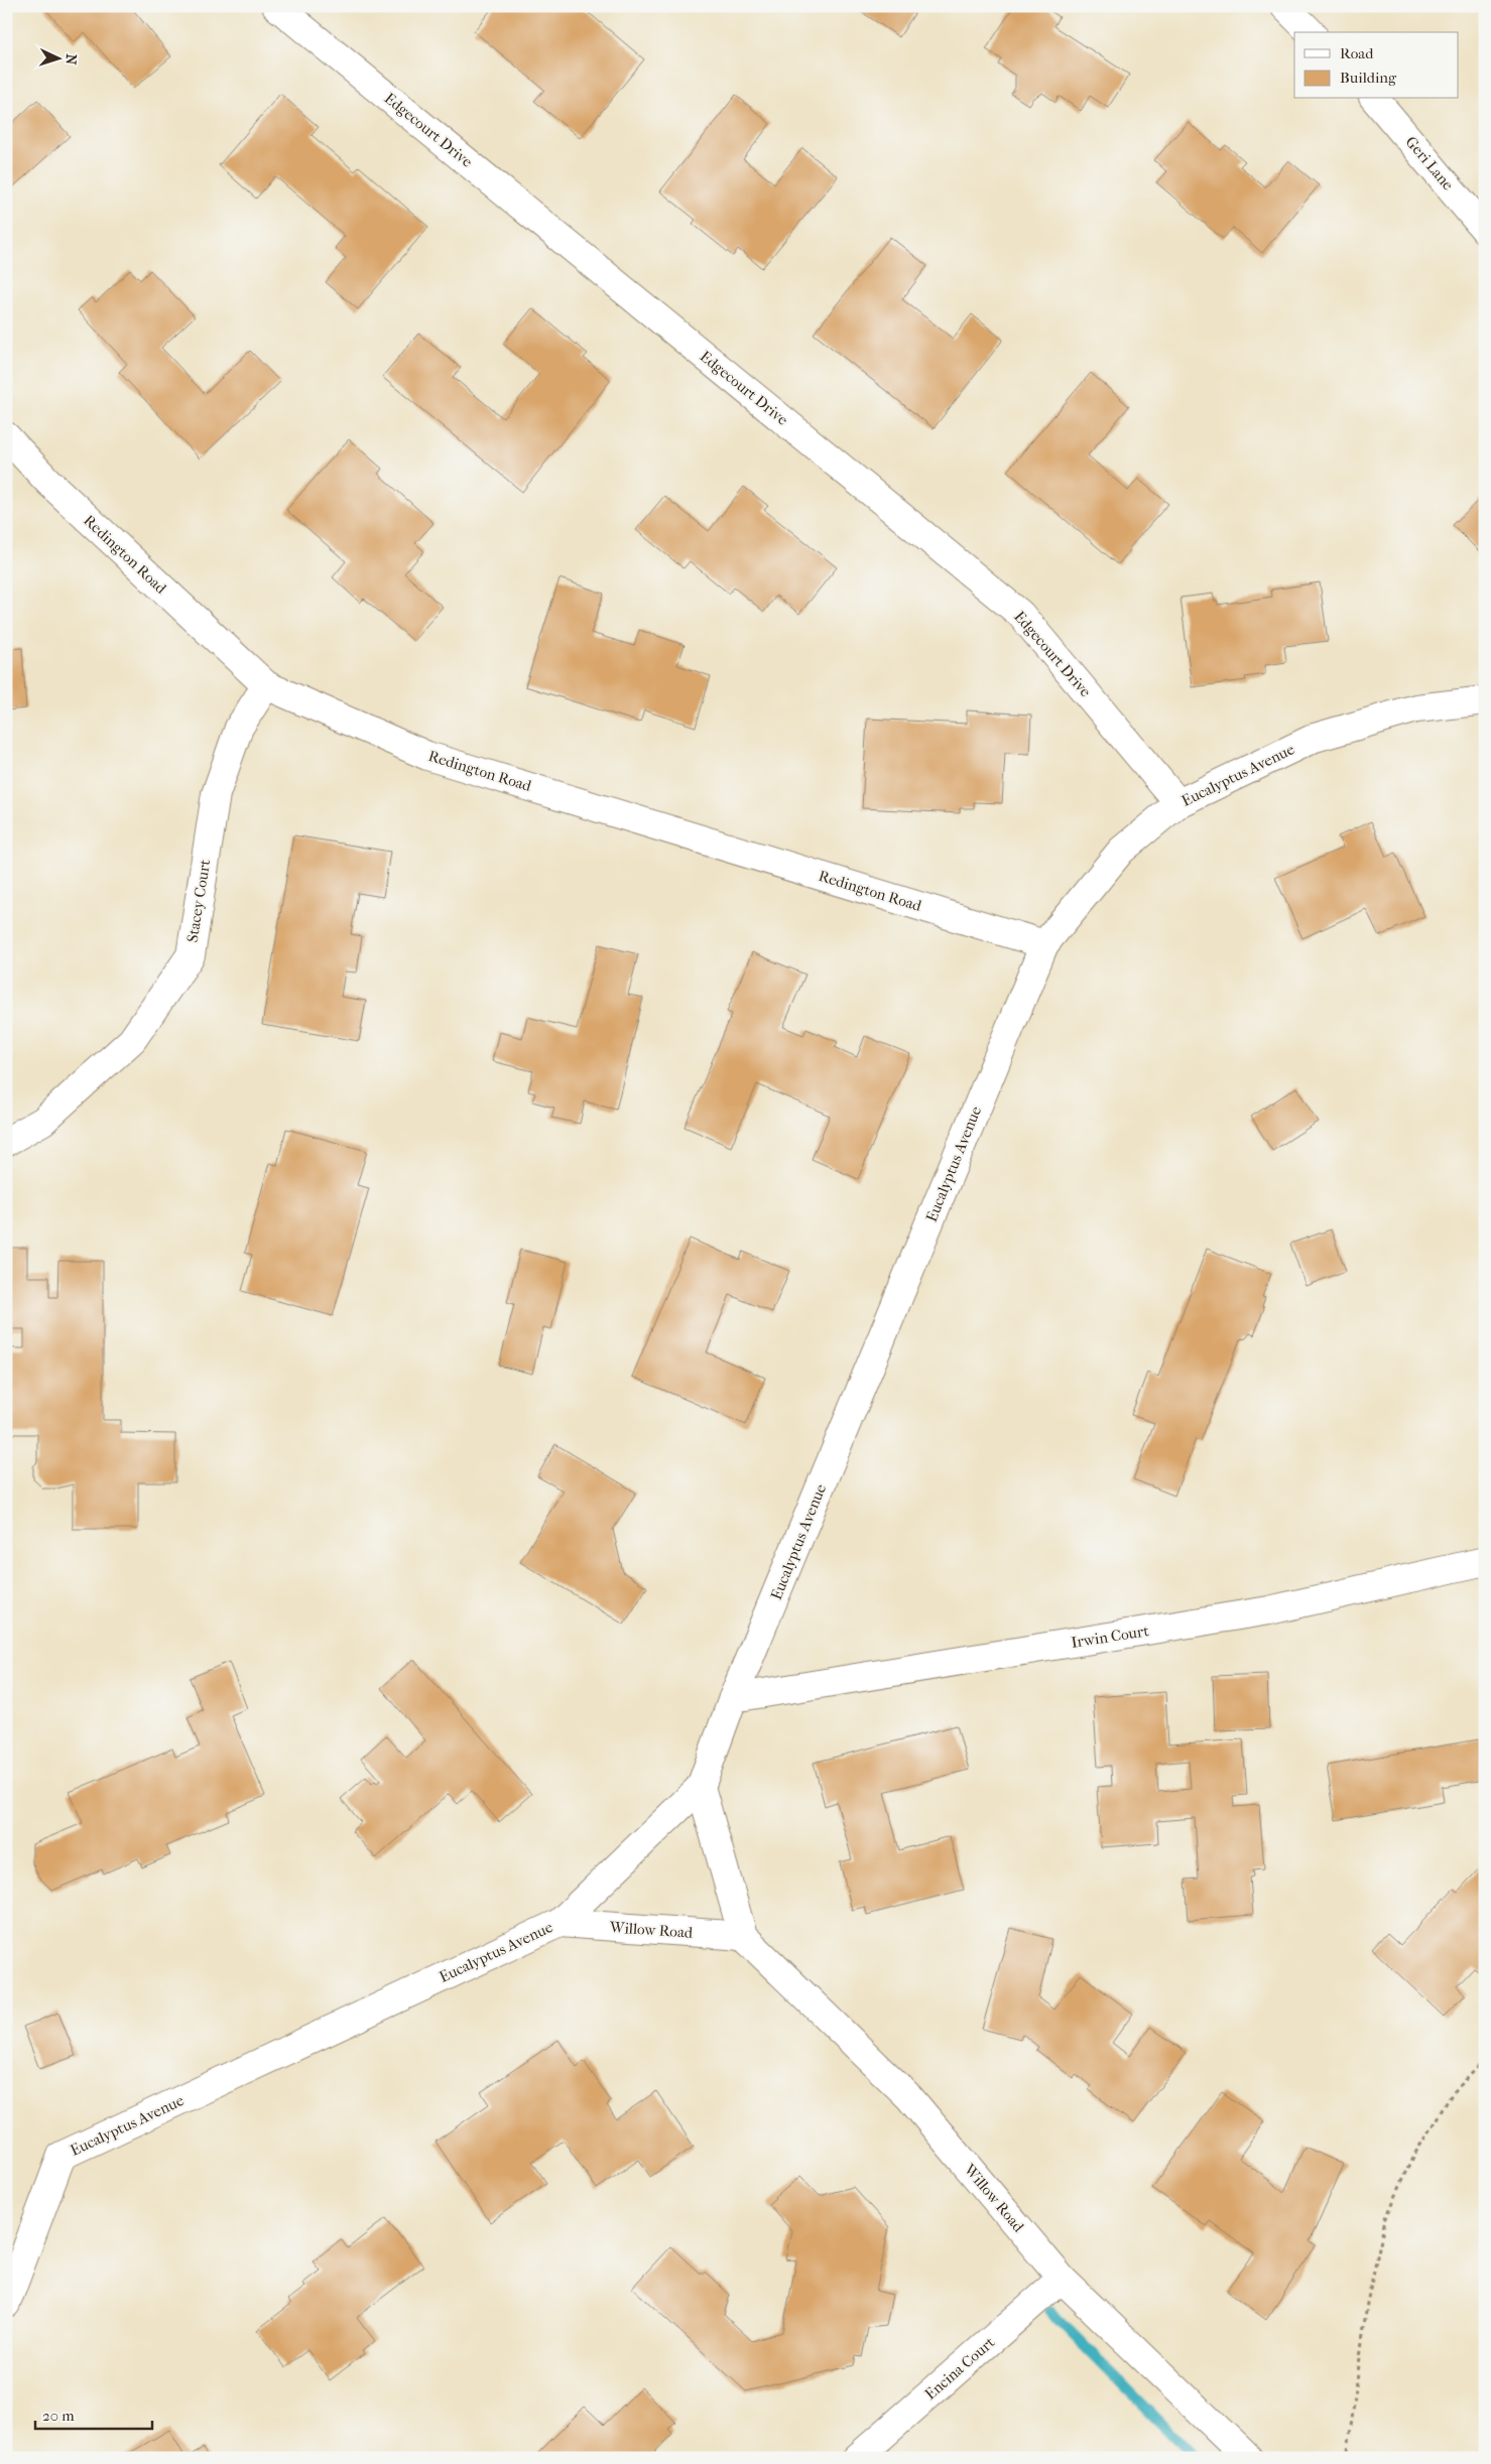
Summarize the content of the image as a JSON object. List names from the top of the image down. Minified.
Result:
{"streets":{"street":["Edgecourt Drive","Geri Lane","Redington Road","Eucalyptus Avenue","Stacey Court","Irwin Court","Willow Road","Encina Court"]},"crossings":[["Edgecourt Drive","Eucalyptus Avenue"],["Redington Road","Eucalyptus Avenue"],["Redington Road","Stacey Court"],["Eucalyptus Avenue","Irwin Court"],["Eucalyptus Avenue","Willow Road"],["Willow Road","Encina Court"]],"legend":["Road","Building"],"scale_bar":"20 m","north":"right"}
